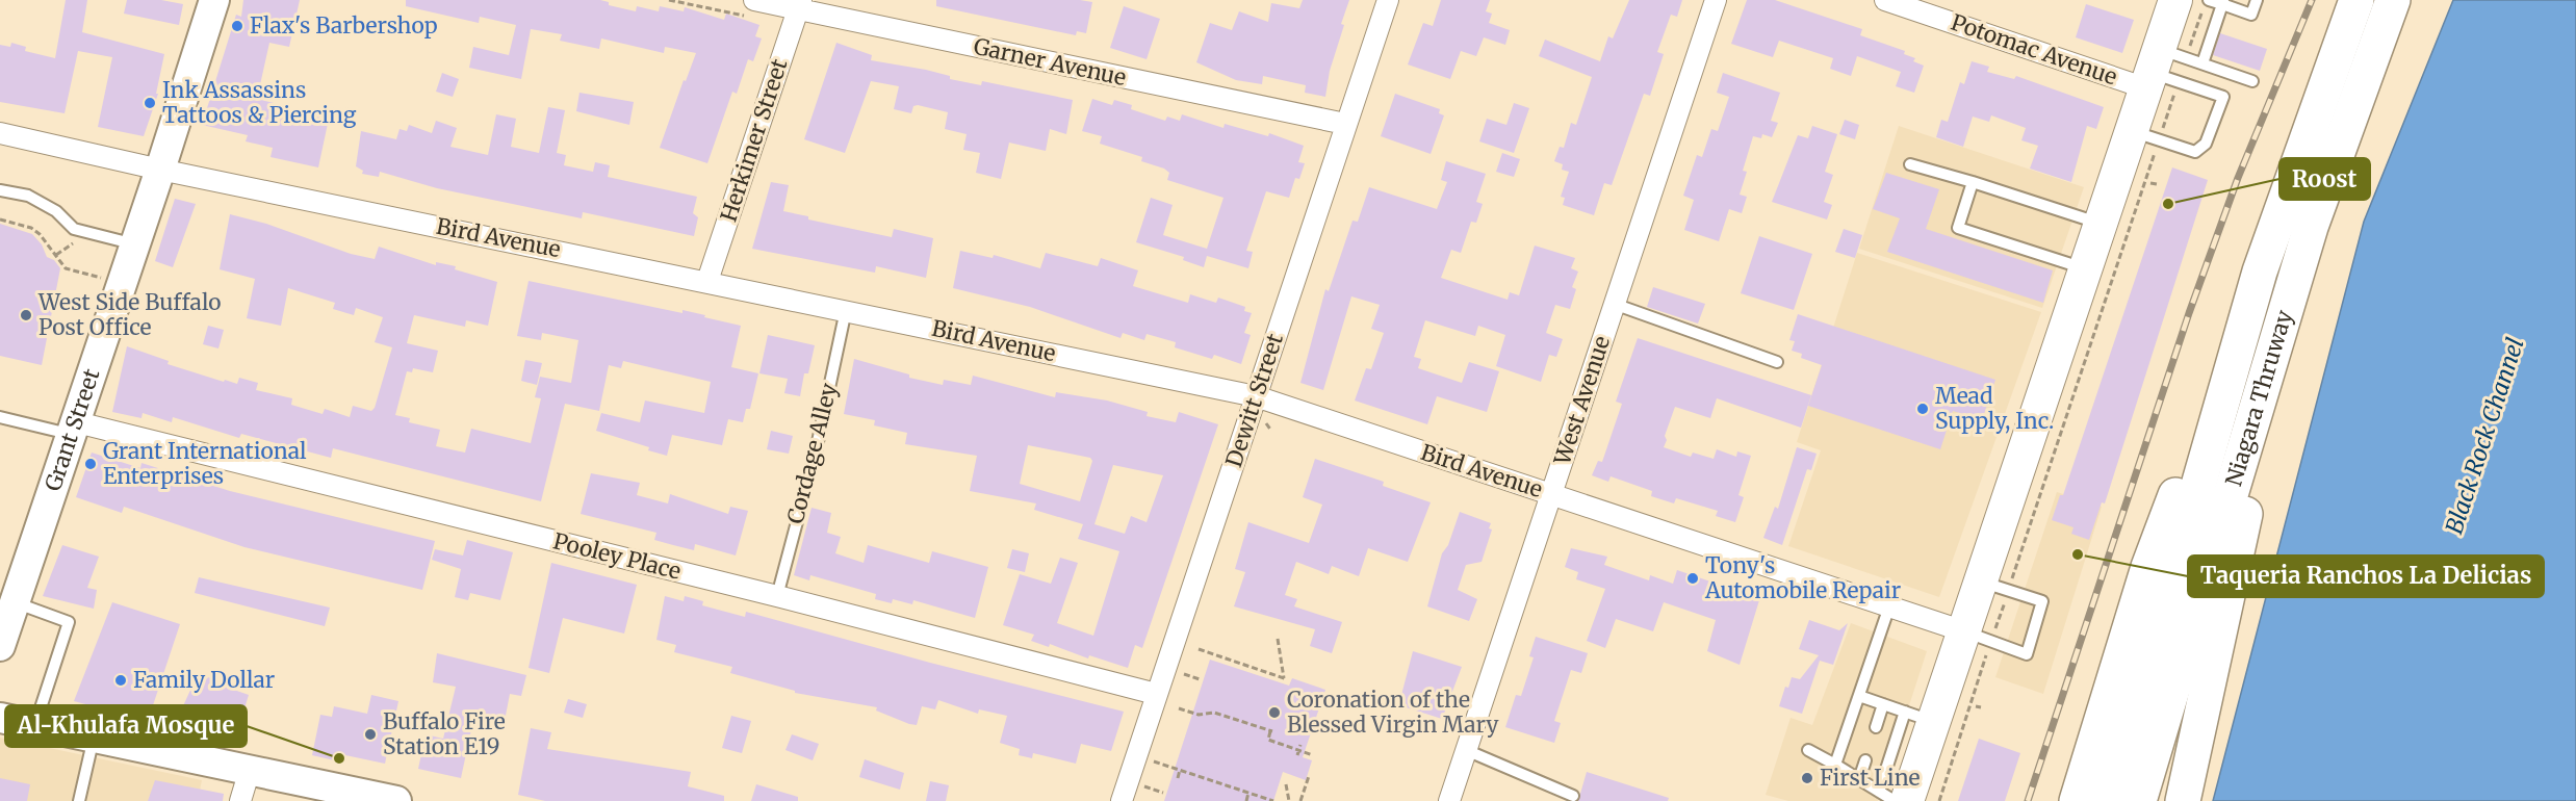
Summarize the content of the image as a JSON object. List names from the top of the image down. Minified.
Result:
{"streets":{"highway":["Niagara Thruway"],"street":["Potomac Avenue","Garner Avenue","Herkimer Street","Bird Avenue","Dewitt Street","West Avenue","Grant Street","Pooley Place"],"lane":["Cordage Alley"]},"crossings":[["Garner Avenue","Herkimer Street"],["Garner Avenue","Dewitt Street"],["Herkimer Street","Bird Avenue"],["Bird Avenue","Dewitt Street"],["Bird Avenue","West Avenue"],["Bird Avenue","Grant Street"],["Bird Avenue","Cordage Alley"],["Dewitt Street","Pooley Place"],["Grant Street","Pooley Place"],["Cordage Alley","Pooley Place"]],"water":["Black Rock Channel"],"places":["Flax's Barbershop","Ink Assassins Tattoos & Piercing","Roost","West Side Buffalo Post Office","Mead Supply, Inc.","Grant International Enterprises","Taqueria Ranchos La Delicias","Tony's Automobile Repair","Family Dollar","Coronation of the Blessed Virgin Mary","Buffalo Fire Station E19","Al-Khulafa Mosque","First Line"]}
